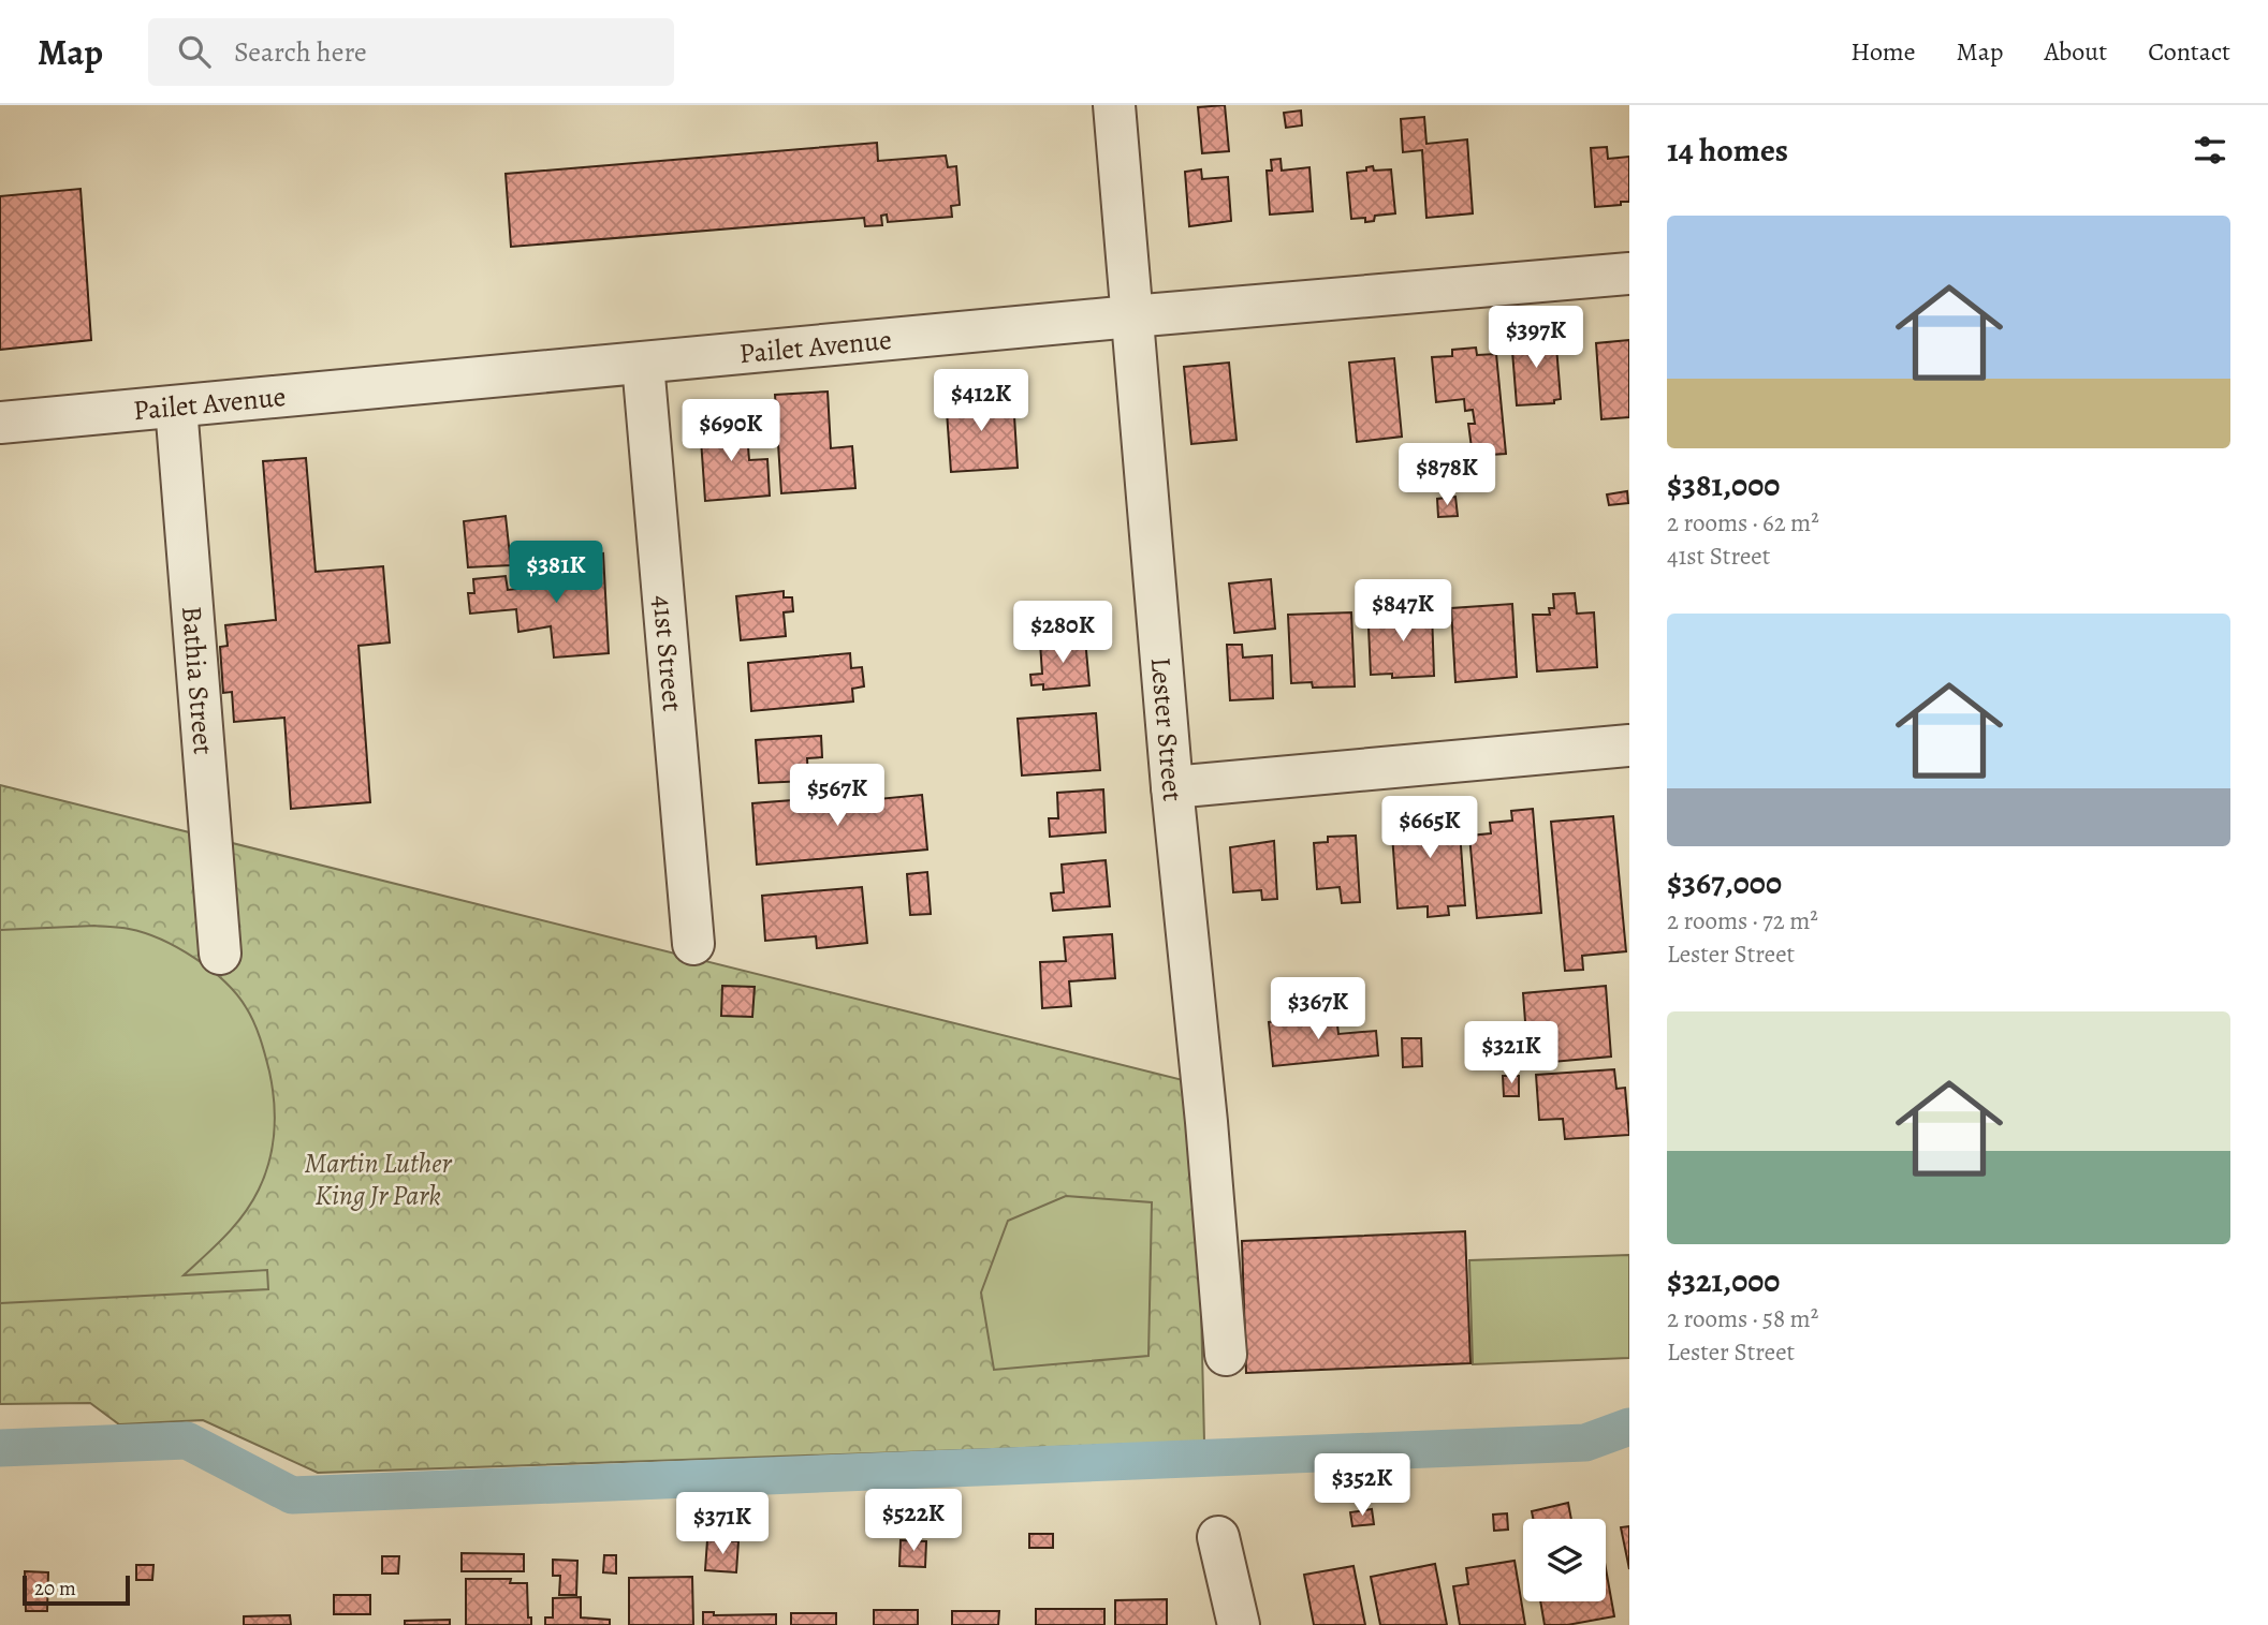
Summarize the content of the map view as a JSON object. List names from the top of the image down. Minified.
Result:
{"streets":{"street":["Pailet Avenue","41st Street","Bathia Street","Lester Street"]},"crossings":[["Pailet Avenue","41st Street"],["Pailet Avenue","Bathia Street"],["Pailet Avenue","Lester Street"]],"parks":["Martin Luther King Jr Park"],"scale_bar":"20 m","page":{"header":"Map","search":"Search here","nav":["Home","Map","About","Contact"],"heading":"14 homes","list":[{"name":"$381,000","note":"2 rooms · 62 m² · 41st Street"},{"name":"$367,000","note":"2 rooms · 72 m² · Lester Street"},{"name":"$321,000","note":"2 rooms · 58 m² · Lester Street"}],"price":["$397K","$412K","$690K","$878K","$381K","$847K","$280K","$567K","$665K","$367K","$321K","$352K","$522K","$371K"],"scale":"20 m"}}
